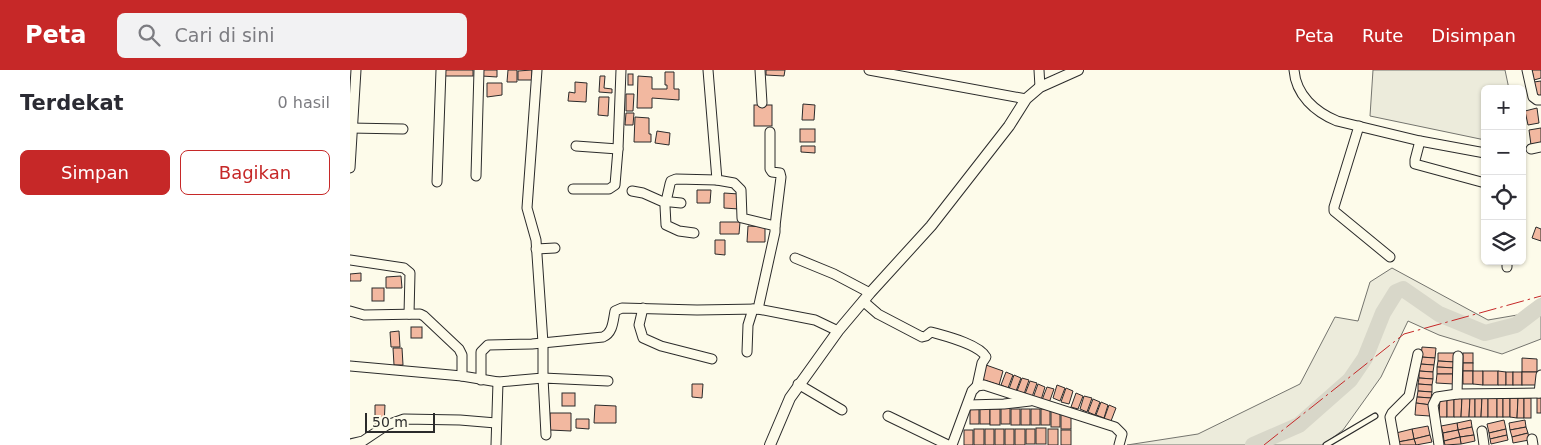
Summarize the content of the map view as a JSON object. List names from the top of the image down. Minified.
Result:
{"scale_bar":"50 m","page":{"header":"Peta","search":"Cari di sini","nav":["Peta","Rute","Disimpan"],"heading":["Terdekat","0 hasil"],"map_buttons":["+","−"],"buttons":["Simpan","Bagikan"],"scale":"50 m"}}
